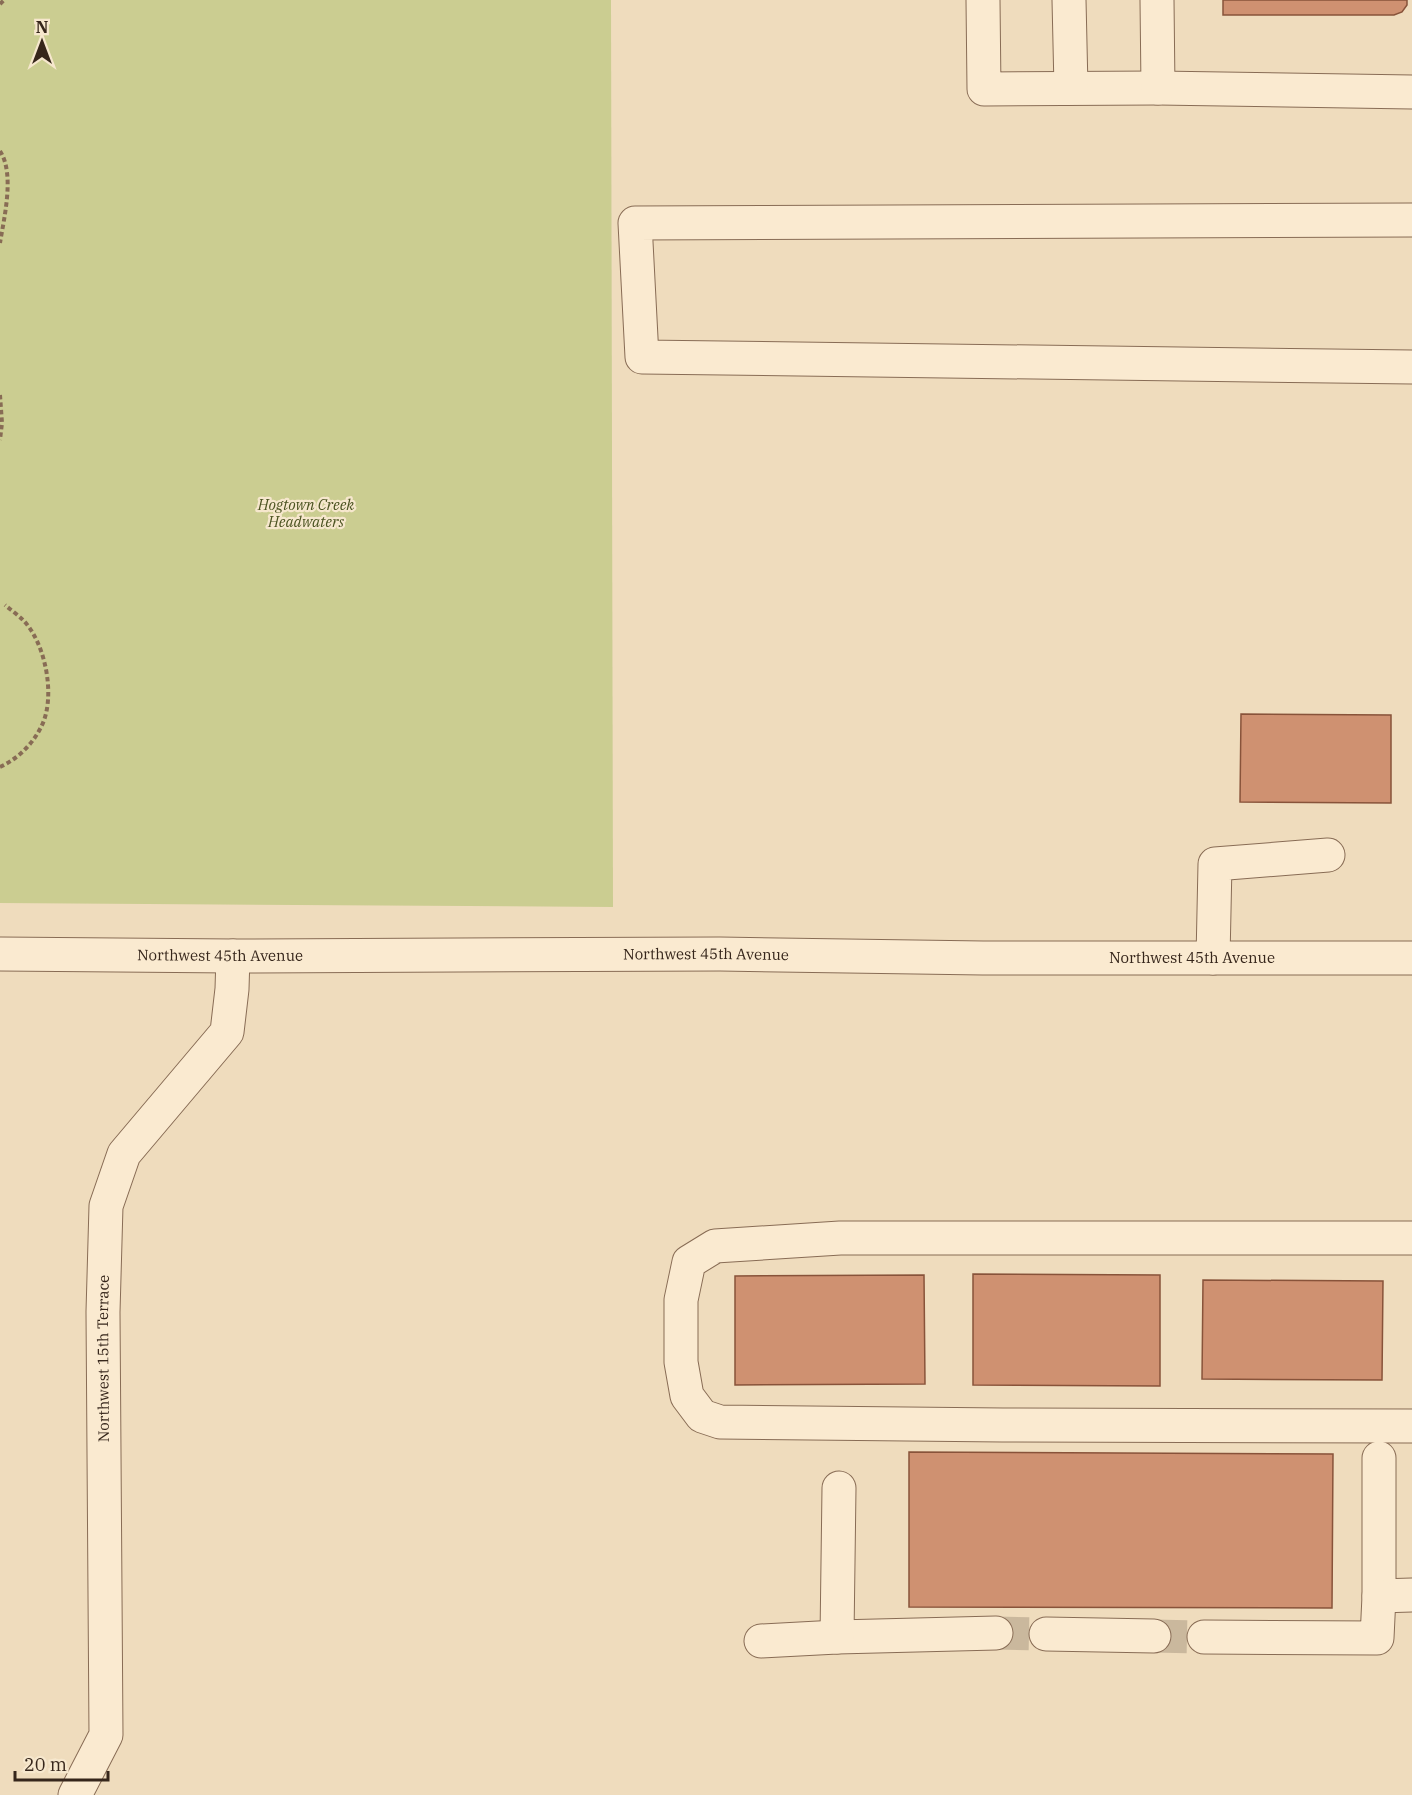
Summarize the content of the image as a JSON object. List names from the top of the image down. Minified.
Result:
{"streets":{"street":["Northwest 45th Avenue","Northwest 15th Terrace"]},"crossings":[["Northwest 45th Avenue","Northwest 15th Terrace"]],"parks":["Hogtown Creek Headwaters"],"scale_bar":"20 m","north":"top"}
